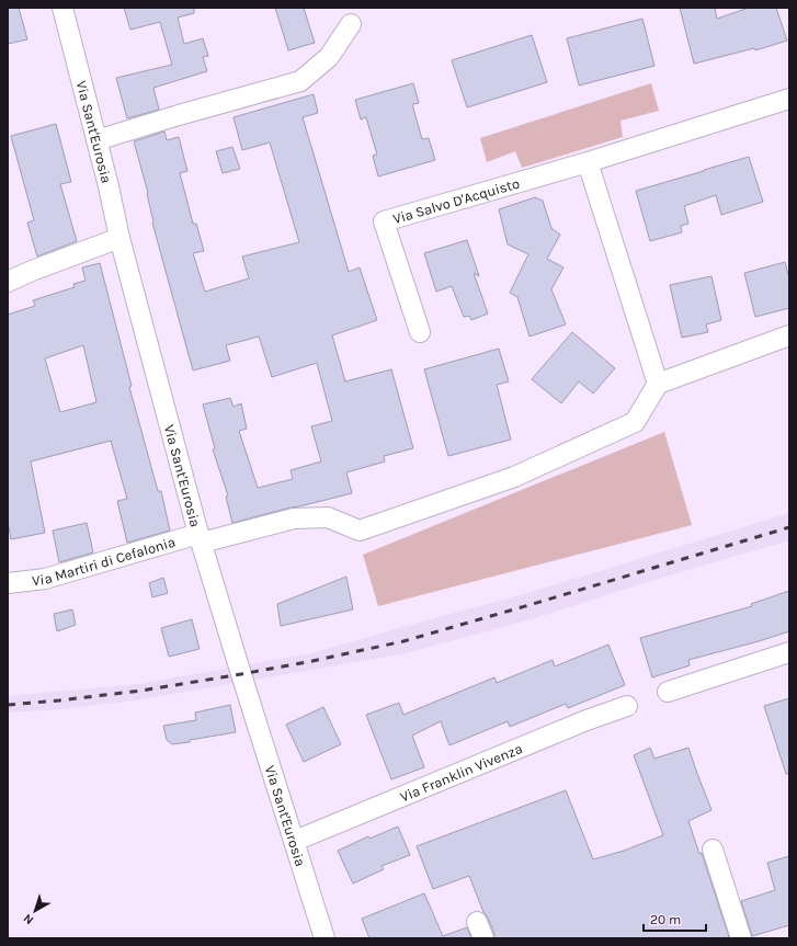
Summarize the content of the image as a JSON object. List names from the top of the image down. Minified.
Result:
{"streets":{"street":["Via Sant'Eurosia","Via Salvo D'Acquisto","Via Martiri di Cefalonia","Via Franklin Vivenza"]},"crossings":[["Via Sant'Eurosia","Via Martiri di Cefalonia"],["Via Sant'Eurosia","Via Franklin Vivenza"]],"scale_bar":"20 m","north":"bottom left"}
